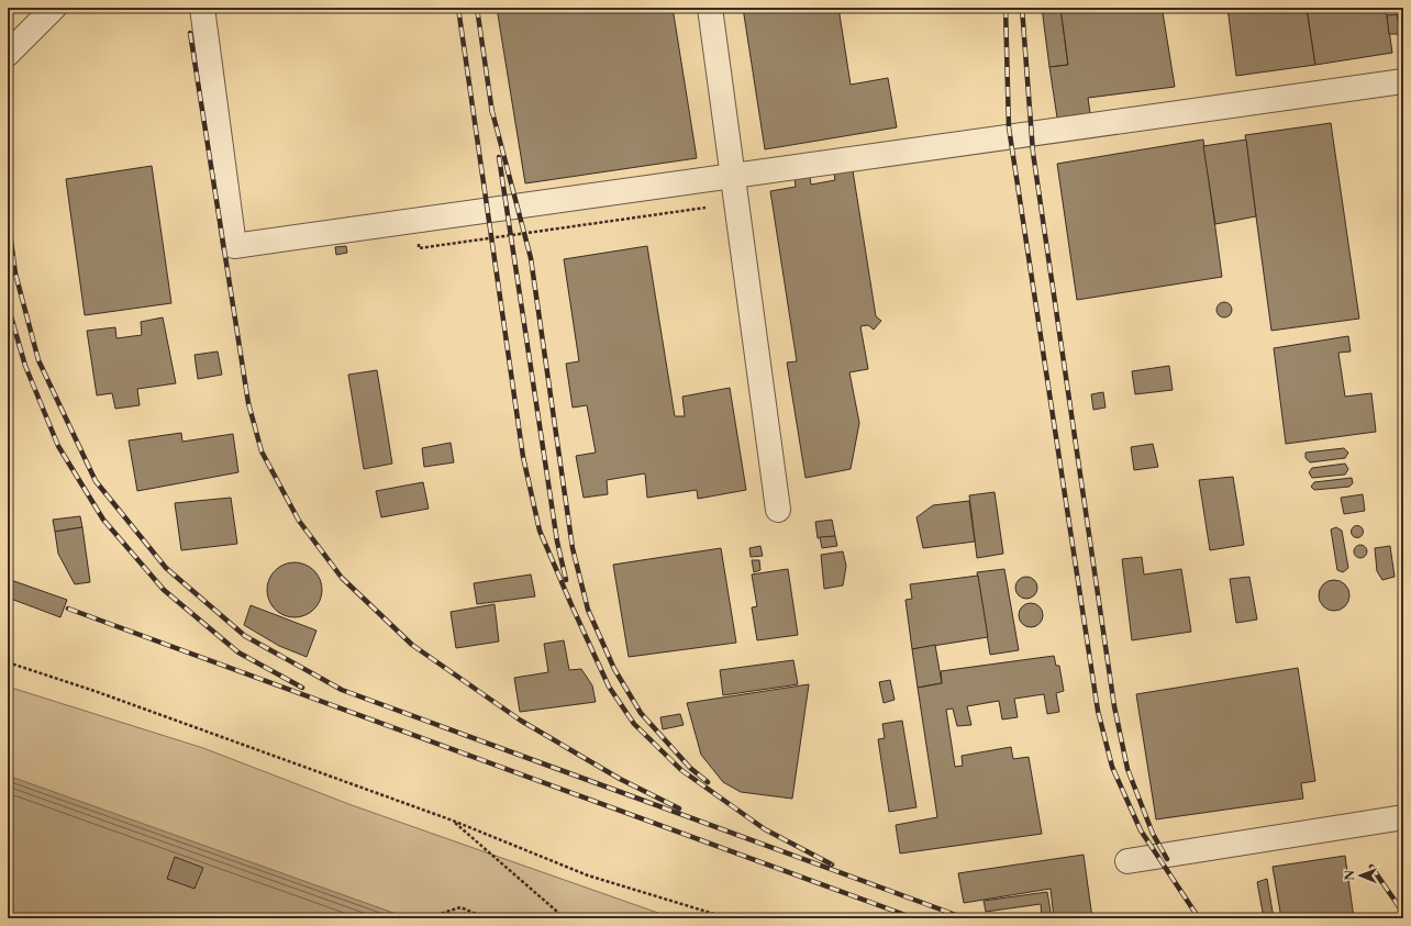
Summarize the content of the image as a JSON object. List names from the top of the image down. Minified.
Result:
{"north":"left"}
